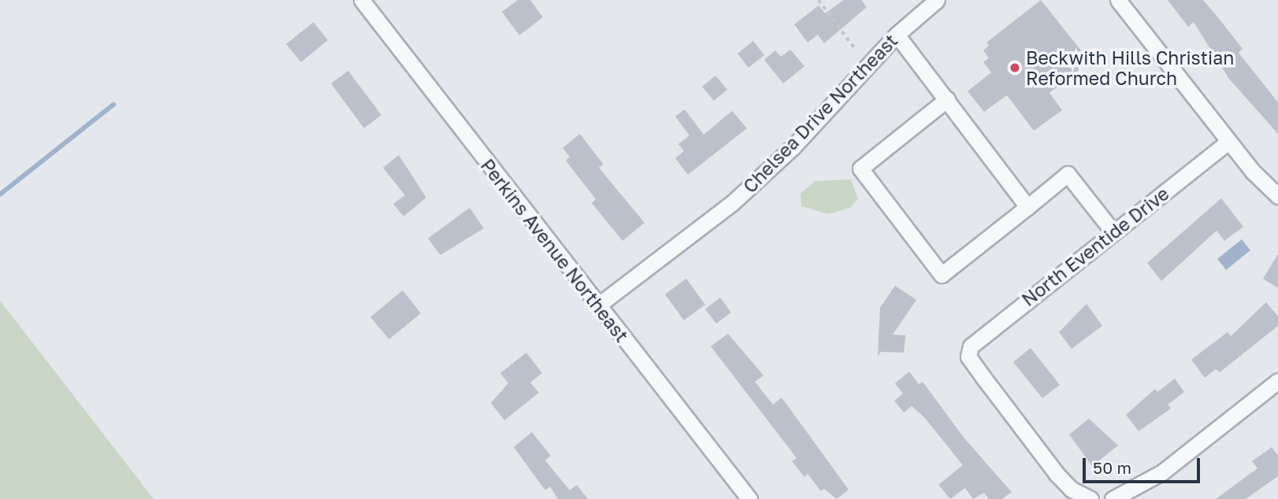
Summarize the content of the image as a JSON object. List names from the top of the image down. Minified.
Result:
{"streets":{"street":["Chelsea Drive Northeast","North Eventide Drive","Perkins Avenue Northeast"]},"crossings":[["Chelsea Drive Northeast","Perkins Avenue Northeast"]],"places":["Beckwith Hills Christian Reformed Church"],"scale_bar":"50 m"}
